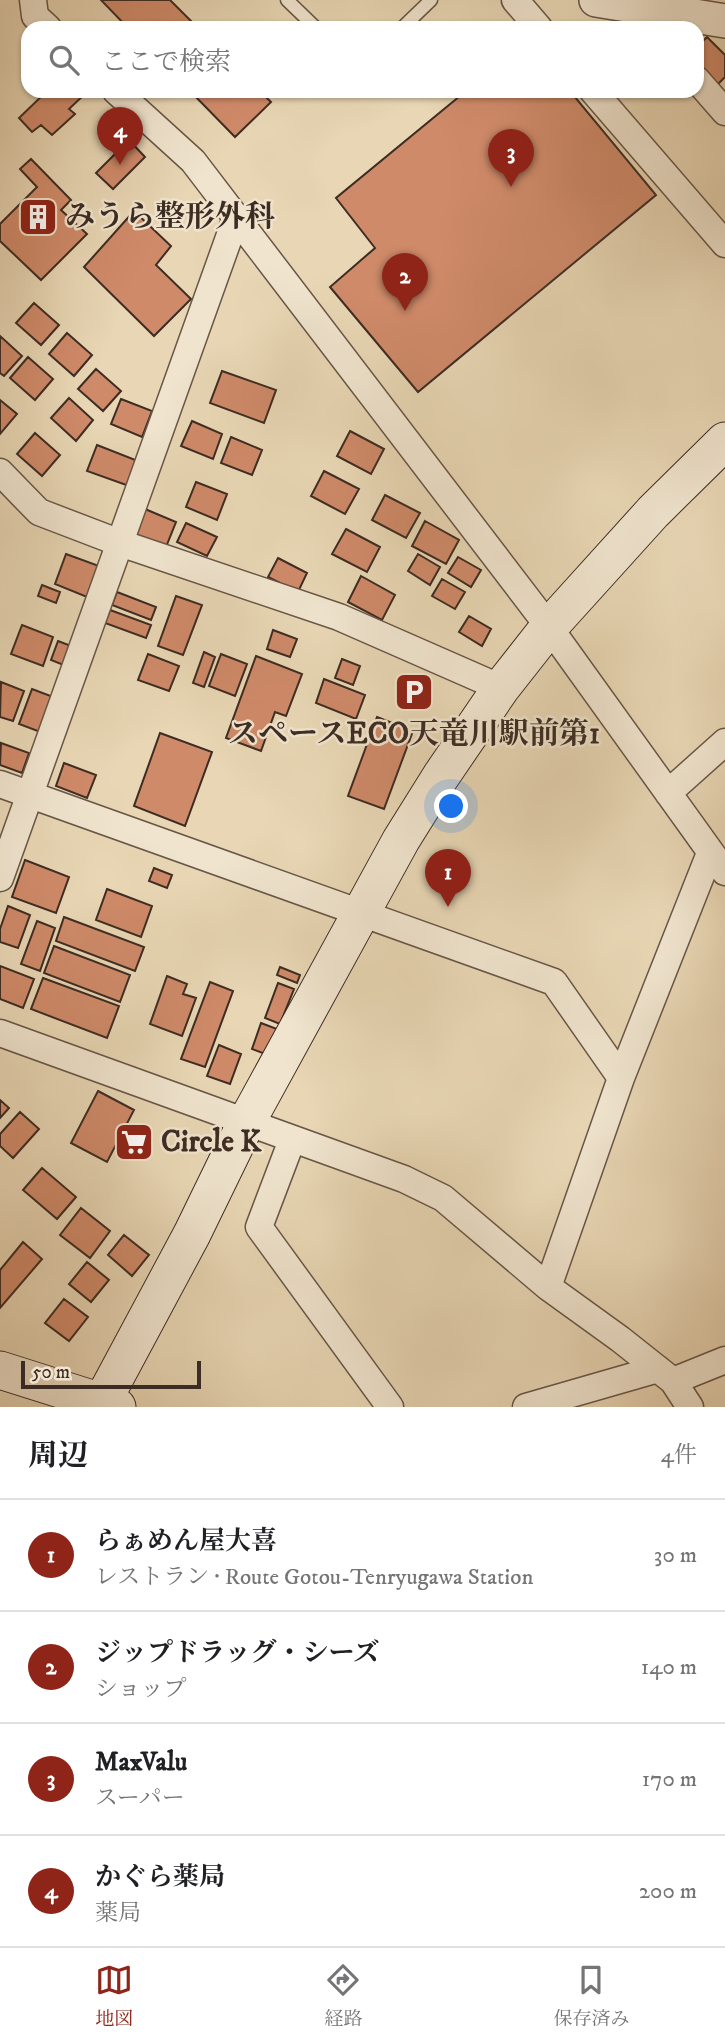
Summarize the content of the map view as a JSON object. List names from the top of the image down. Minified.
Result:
{"places":{"building":["みうら整形外科"],"parking":["スペースECO天竜川駅前第1"],"supermarket":["Circle K"]},"scale_bar":"50 m","page":{"search":"ここで検索","pins":["4","3","2","1"],"scale":"50 m","heading":["周辺","4件"],"list":[{"mark":"1","name":"らぁめん屋大喜","note":"レストラン · Route Gotou-Tenryugawa Station","value":"30 m"},{"mark":"2","name":"ジップドラッグ・シーズ","note":"ショップ","value":"140 m"},{"mark":"3","name":"MaxValu","note":"スーパー","value":"170 m"},{"mark":"4","name":"かぐら薬局","note":"薬局","value":"200 m"}],"nav":["地図","経路","保存済み"]}}
